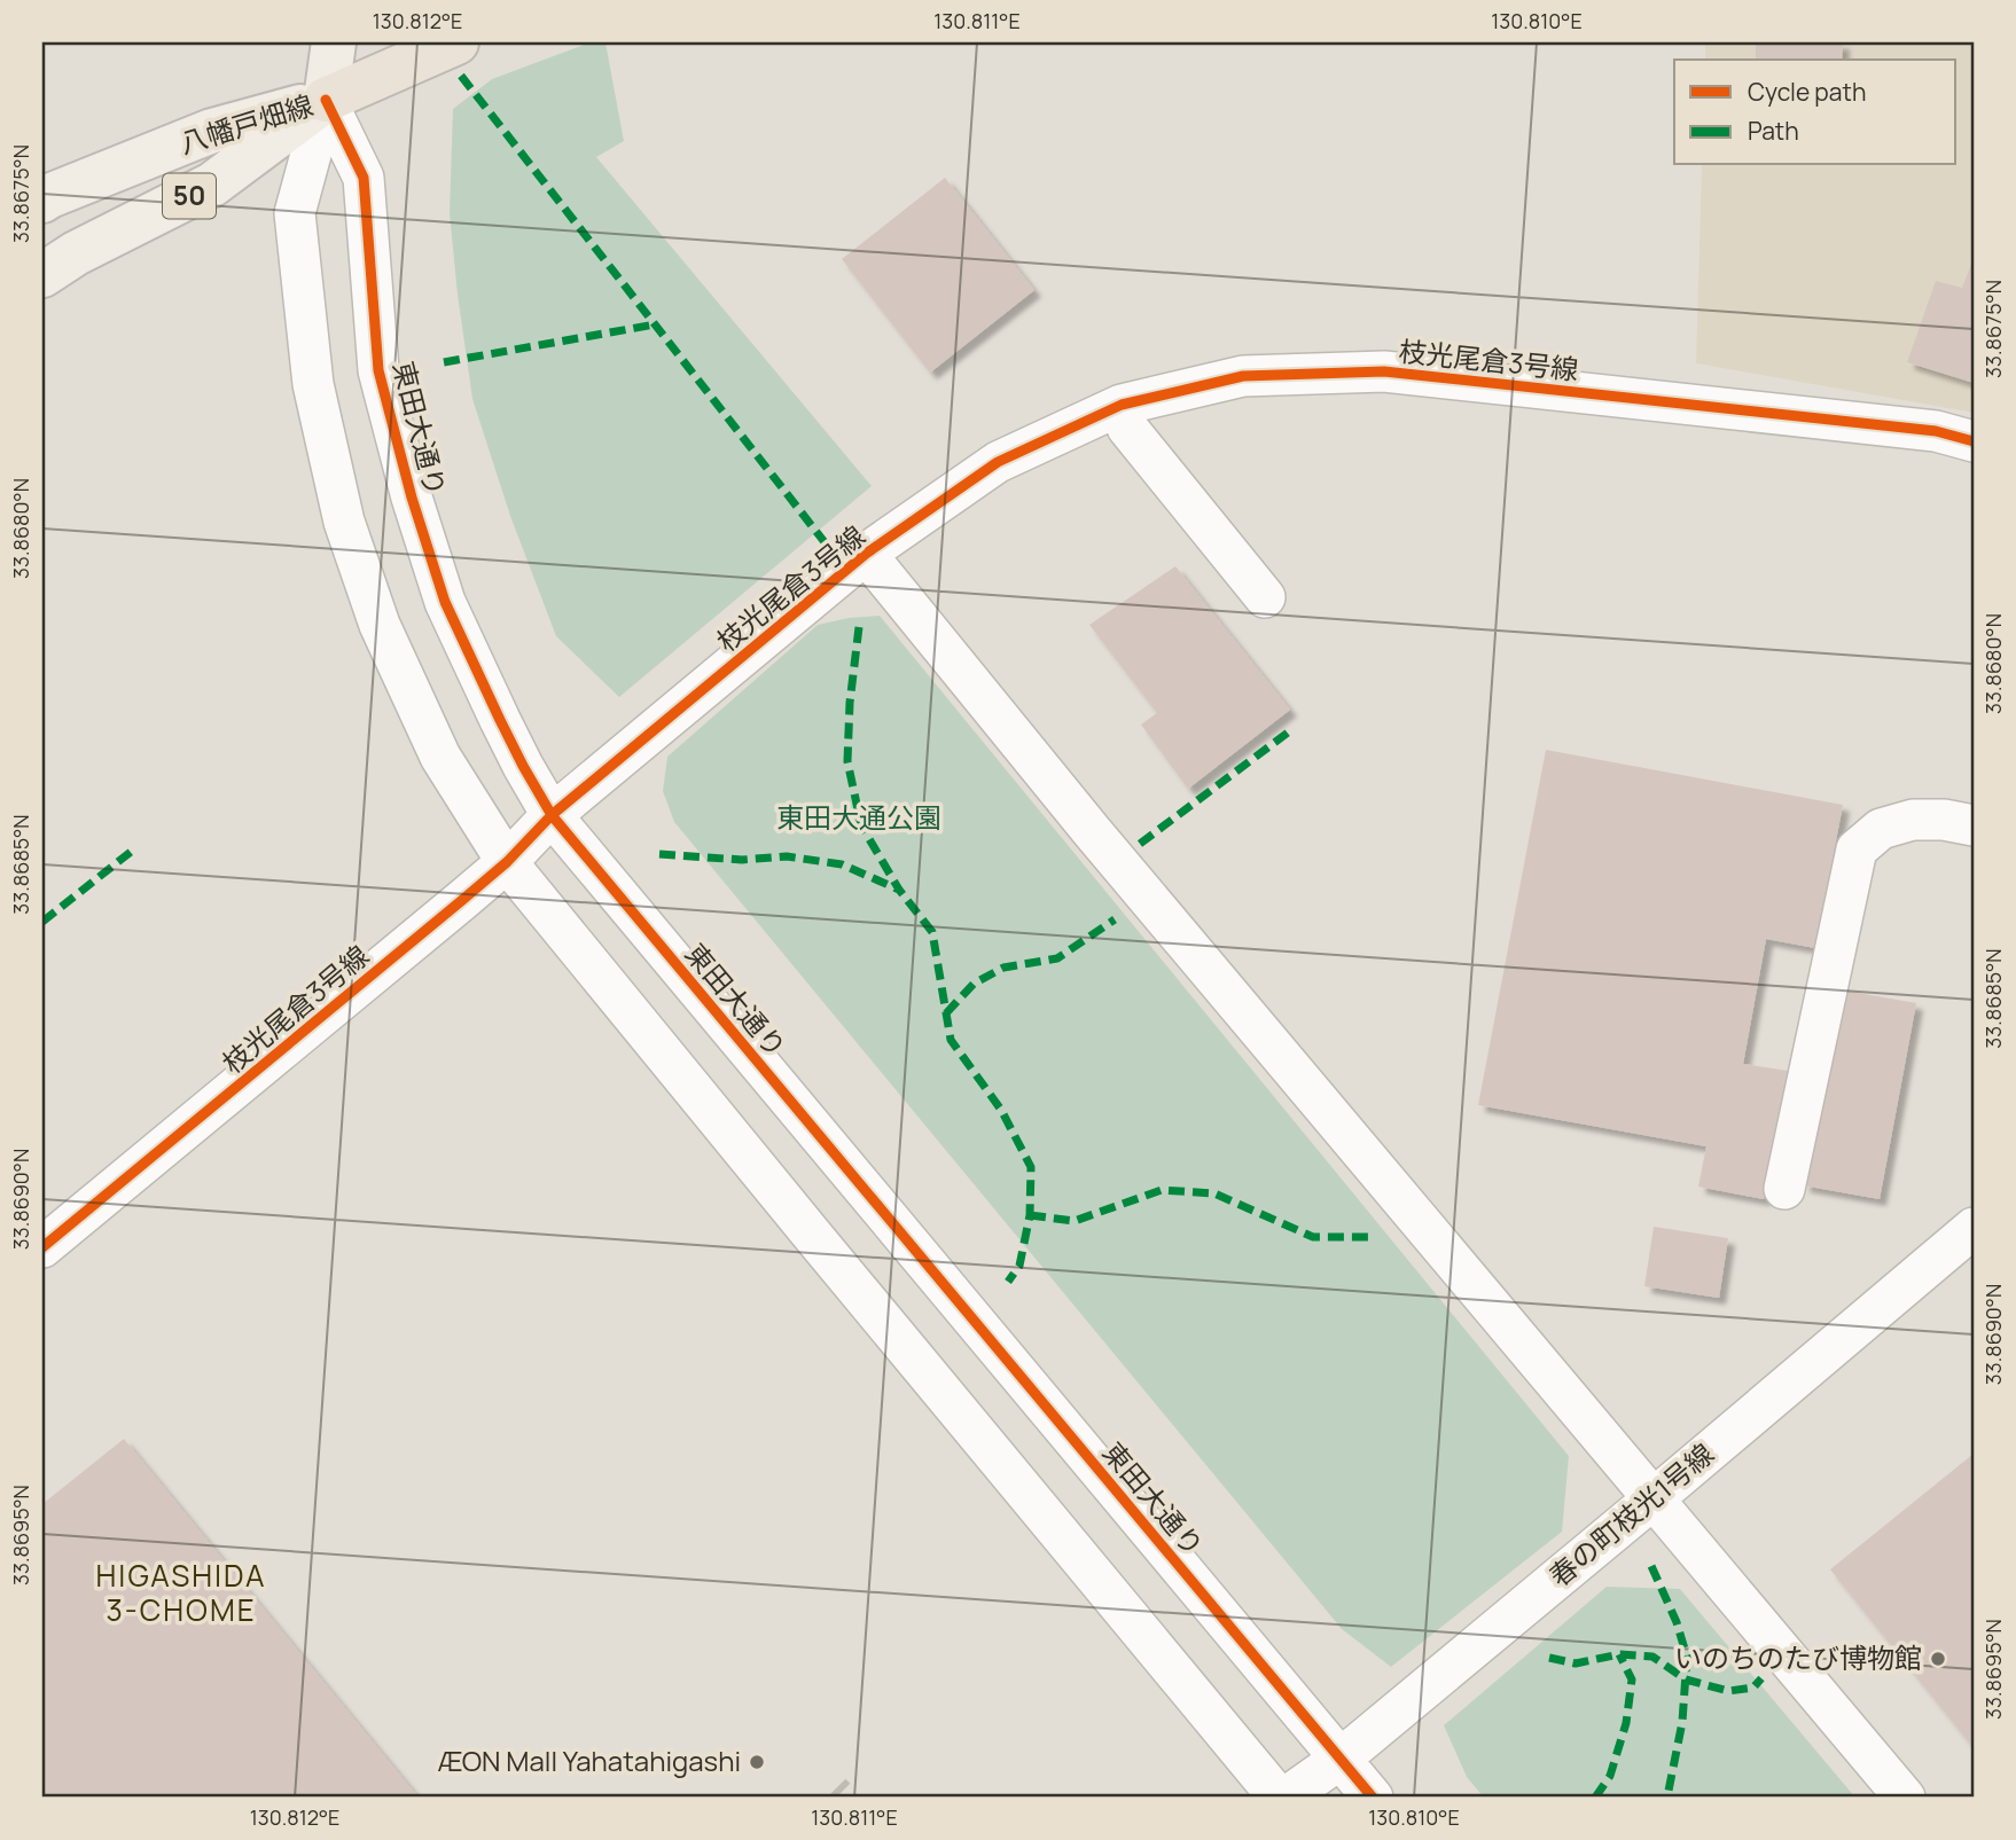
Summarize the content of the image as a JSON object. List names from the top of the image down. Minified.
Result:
{"streets":{"main road":["八幡戸畑線","50"],"street":["枝光尾倉3号線","東田大通り","春の町枝光1号線"]},"crossings":[["八幡戸畑線","東田大通り"],["枝光尾倉3号線","東田大通り"],["東田大通り","春の町枝光1号線"]],"districts":["HIGASHIDA 3-CHOME"],"parks":["東田大通公園"],"places":["いのちのたび博物館","ÆON Mall Yahatahigashi"],"legend":["Cycle path","Path"],"coordinates":["130.812°E","130.811°E","130.810°E","33.8675°N","33.8680°N","33.8685°N","33.8690°N","33.8695°N"]}
